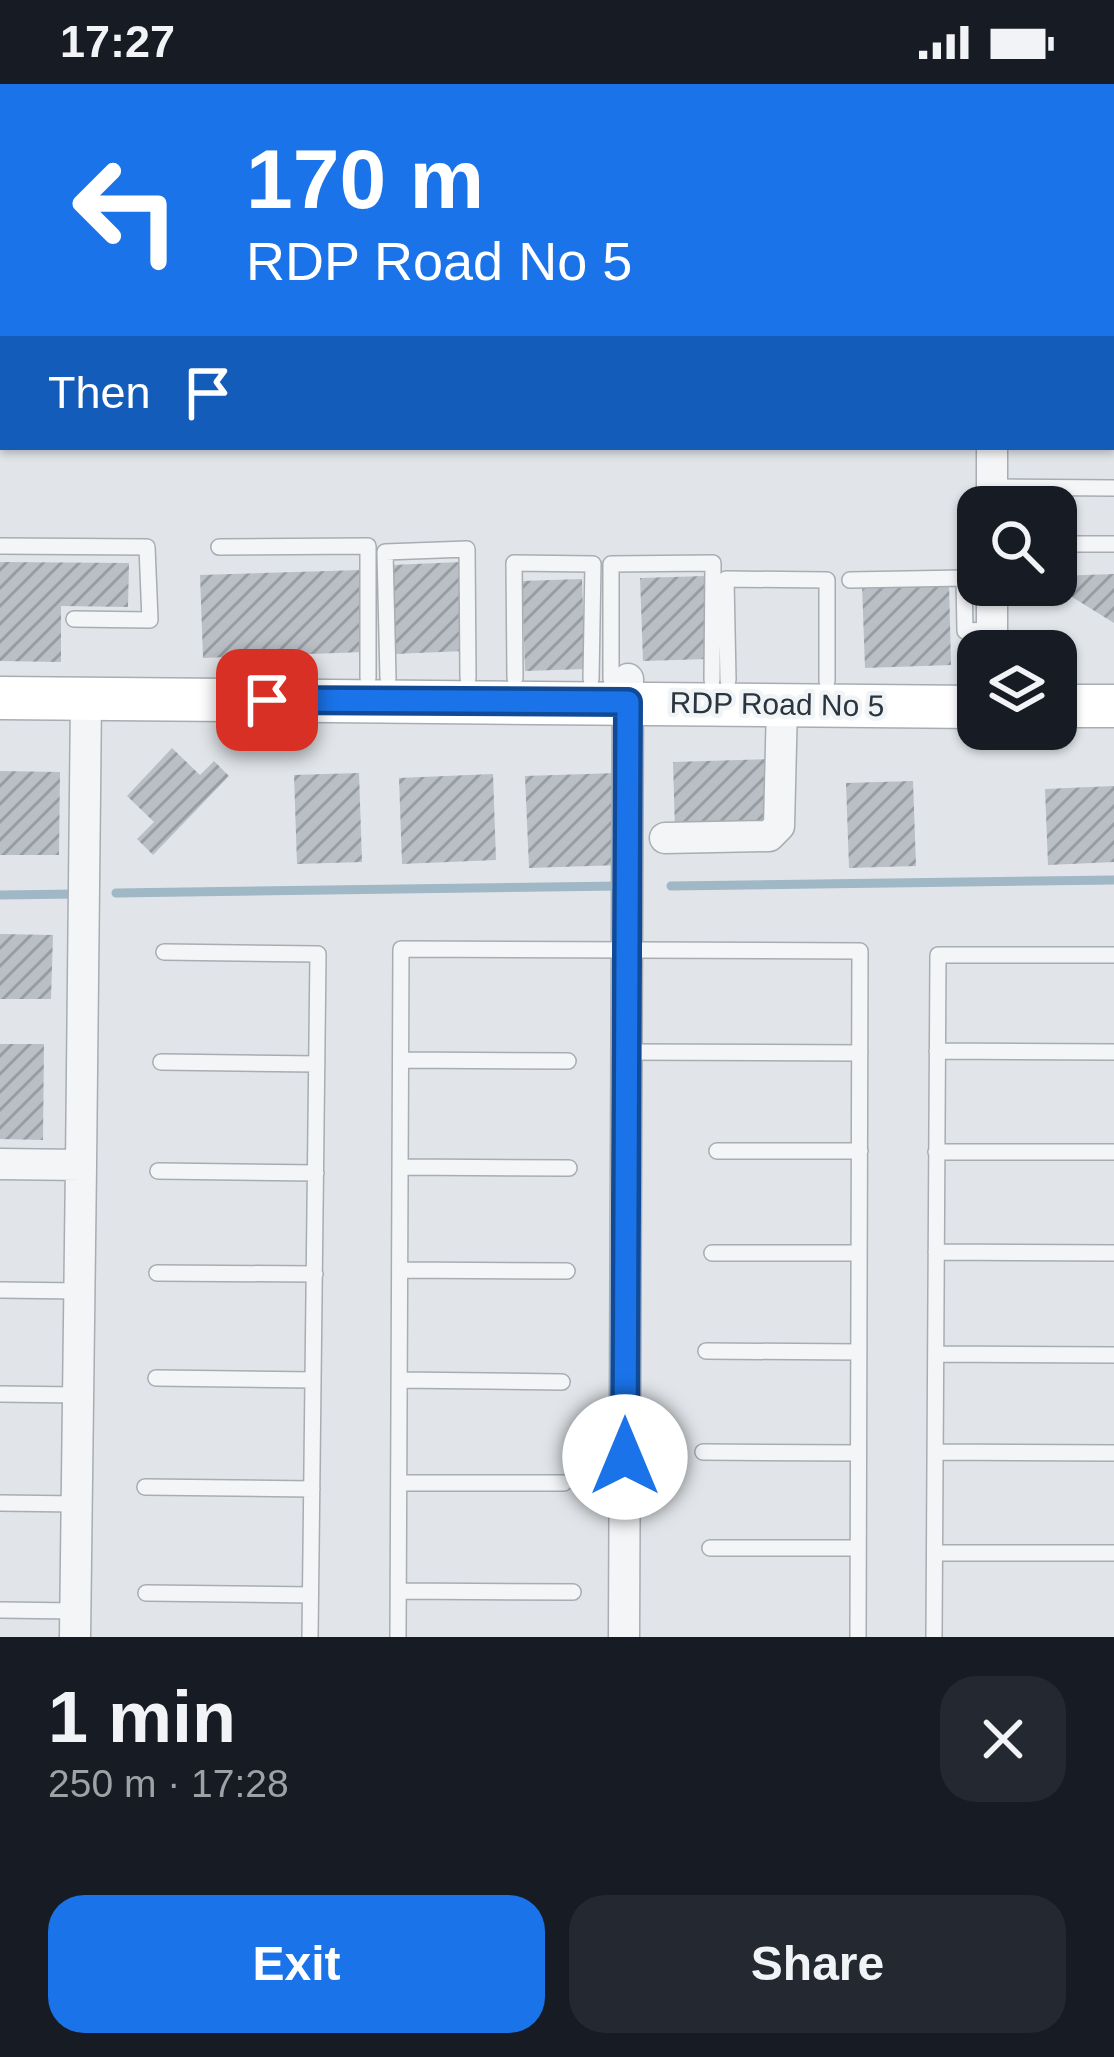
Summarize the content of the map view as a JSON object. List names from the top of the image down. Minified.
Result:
{"streets":{"main road":["RDP Road No 5"]},"page":{"status":"17:27","turn":["170 m","RDP Road No 5"],"then":"Then","heading":["1 min","250 m · 17:28"],"buttons":["Exit","Share"]}}
